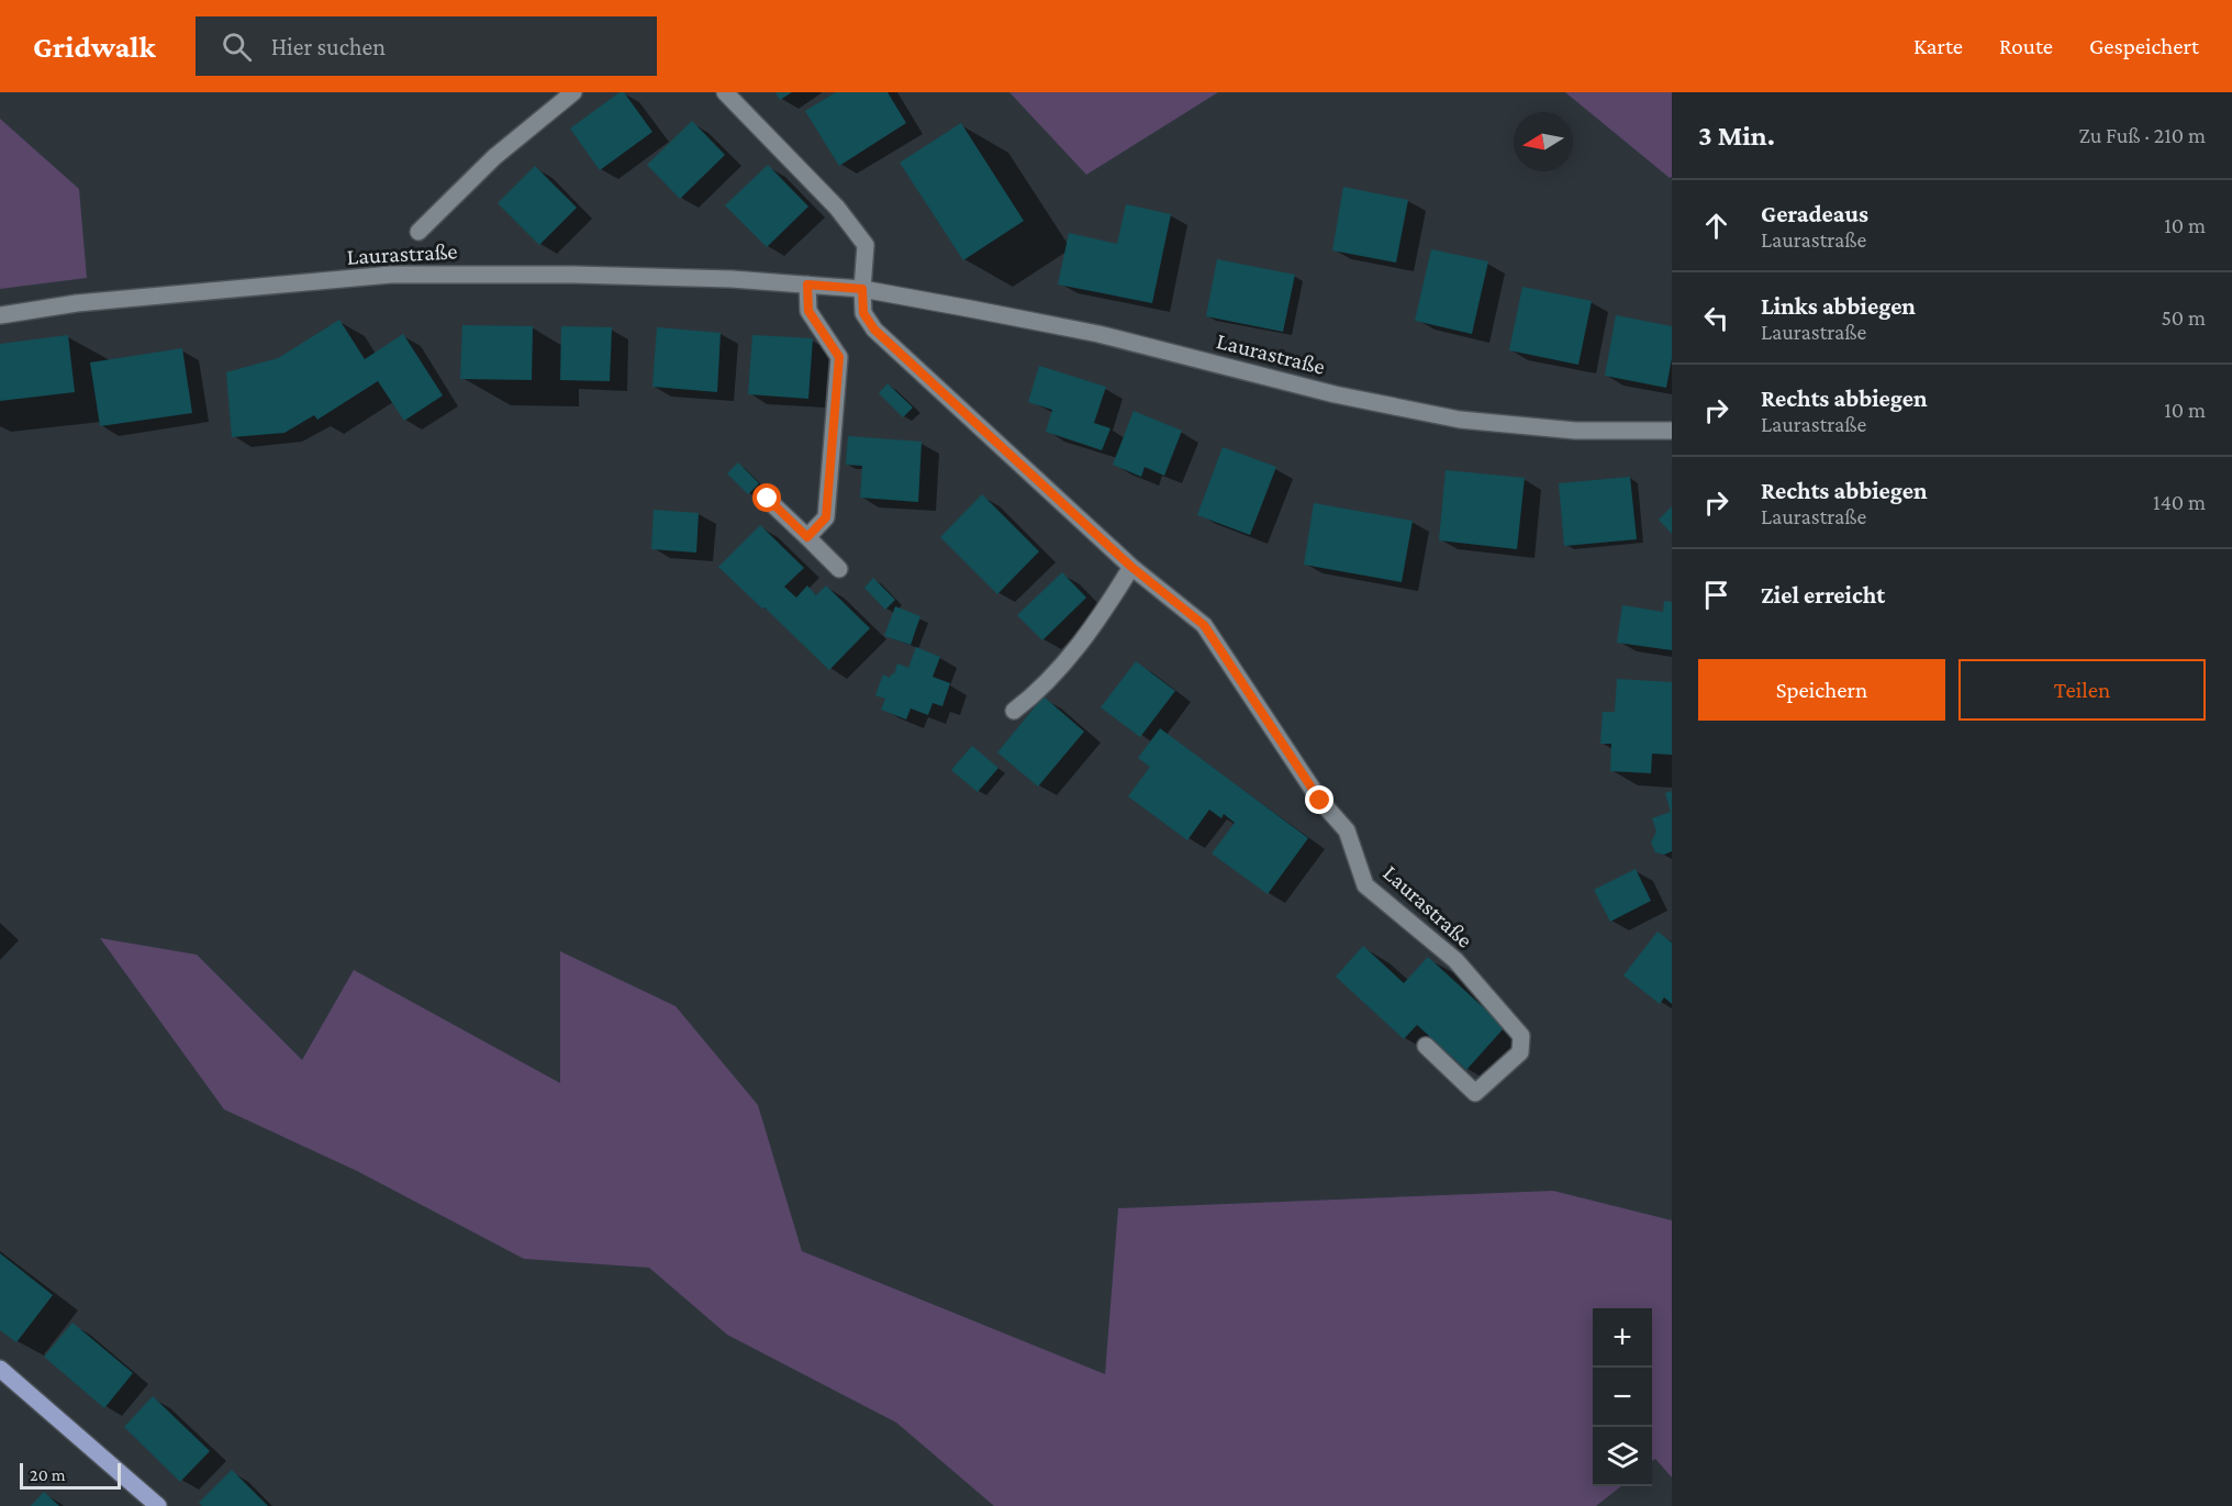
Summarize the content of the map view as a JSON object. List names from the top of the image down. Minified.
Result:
{"streets":{"street":["Laurastraße"]},"scale_bar":"20 m","north":"left","page":{"header":"Gridwalk","search":"Hier suchen","nav":["Karte","Route","Gespeichert"],"heading":["3 Min.","Zu Fuß · 210 m"],"list":[["Geradeaus","Laurastraße","10 m"],["Links abbiegen","Laurastraße","50 m"],["Rechts abbiegen","Laurastraße","10 m"],["Rechts abbiegen","Laurastraße","140 m"],"Ziel erreicht"],"buttons":["Speichern","Teilen"],"map_buttons":["+","−"],"scale":"20 m"}}
